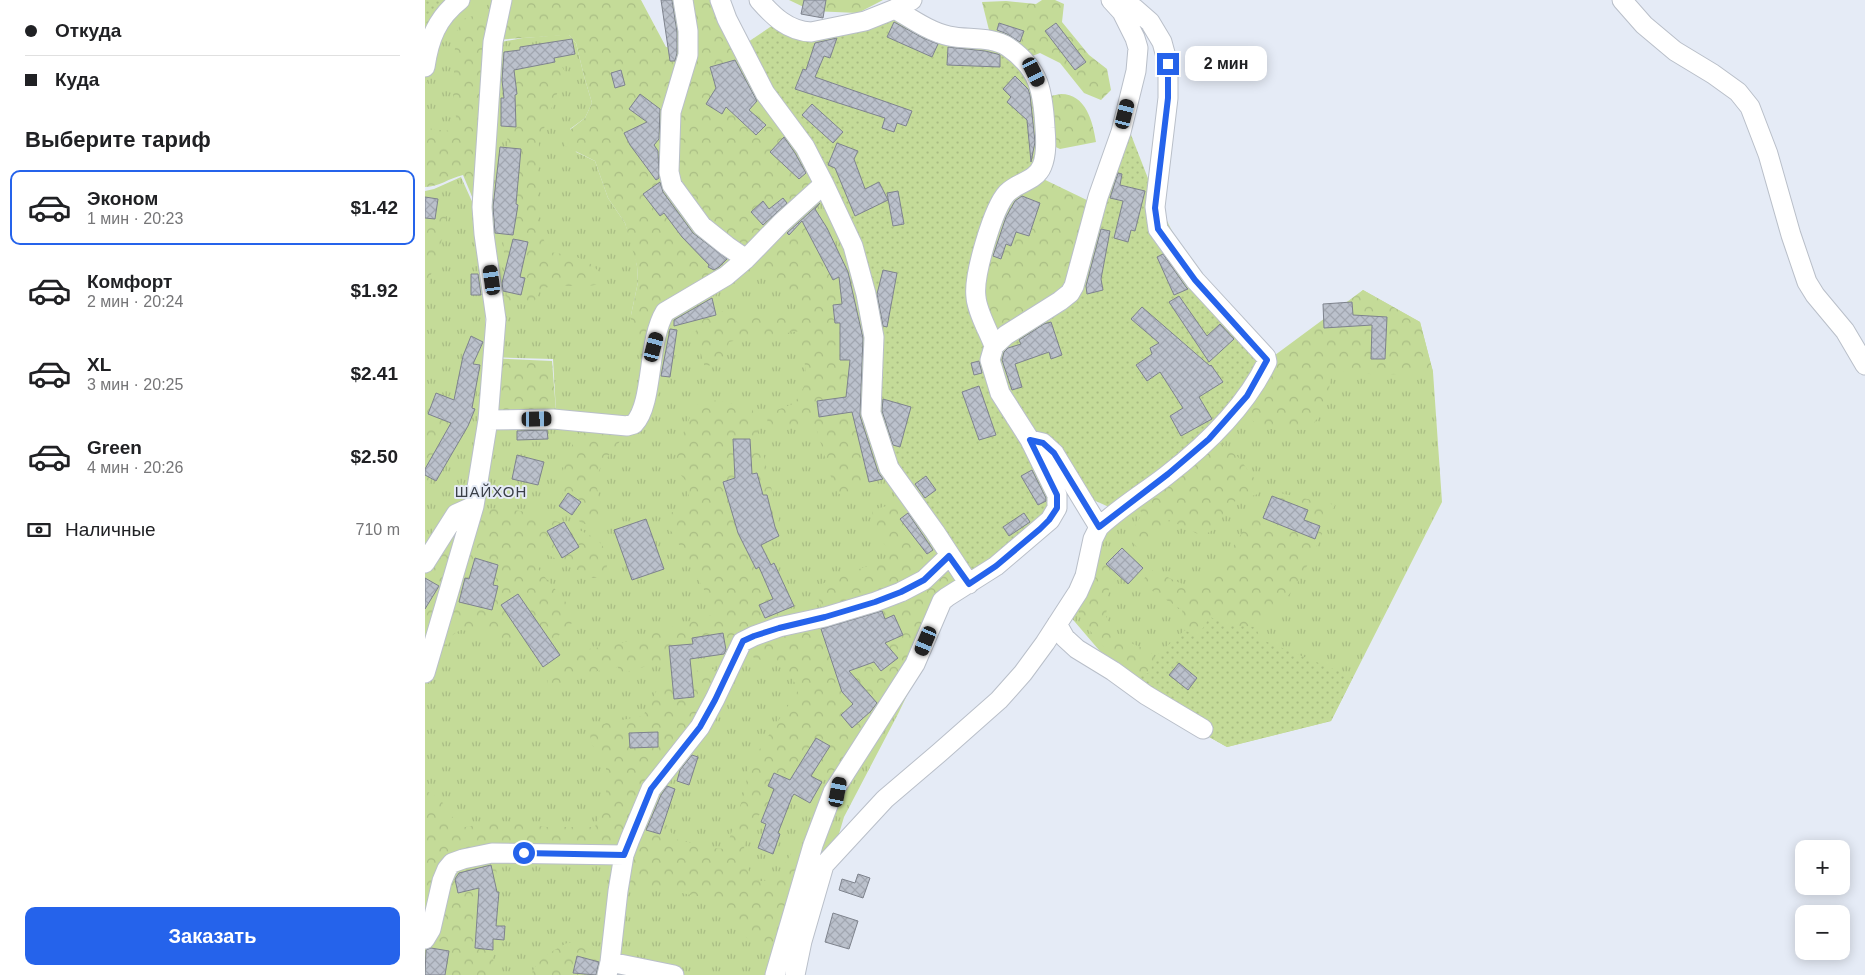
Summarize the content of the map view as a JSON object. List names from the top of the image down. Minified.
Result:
{"districts":["ШАЙХОН"],"page":{"banner":["Откуда","Куда"],"bubble":"2 мин","heading":"Выберите тариф","list":[{"name":"Эконом","note":"1 мин · 20:23","value":"$1.42"},{"name":"Комфорт","note":"2 мин · 20:24","value":"$1.92"},{"name":"XL","note":"3 мин · 20:25","value":"$2.41"},{"name":"Green","note":"4 мин · 20:26","value":"$2.50"}],"pay":["Наличные","710 m"],"map_buttons":["+","−"],"buttons":"Заказать"}}
